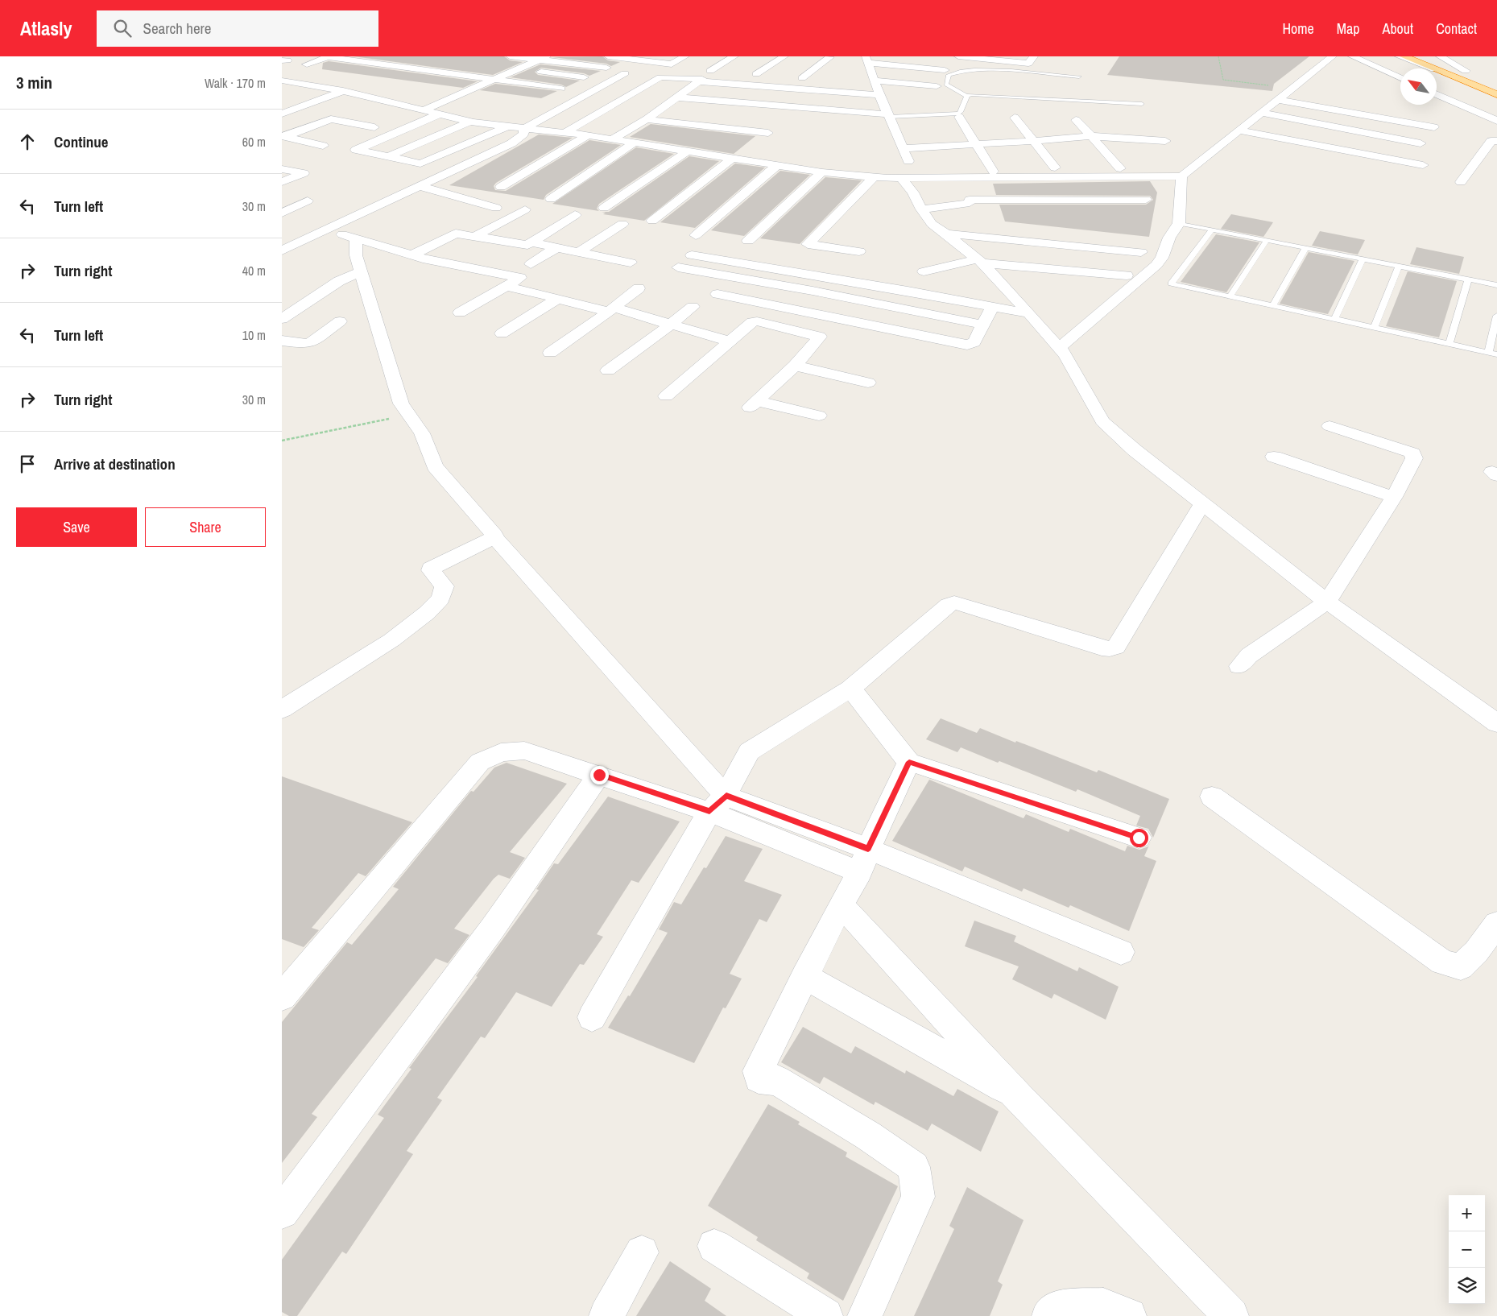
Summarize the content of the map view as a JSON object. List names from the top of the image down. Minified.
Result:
{"north":"top left","page":{"header":"Atlasly","search":"Search here","nav":["Home","Map","About","Contact"],"heading":["3 min","Walk · 170 m"],"list":[["Continue","60 m"],["Turn left","30 m"],["Turn right","40 m"],["Turn left","10 m"],["Turn right","30 m"],"Arrive at destination"],"buttons":["Save","Share"],"map_buttons":["+","−"]}}
